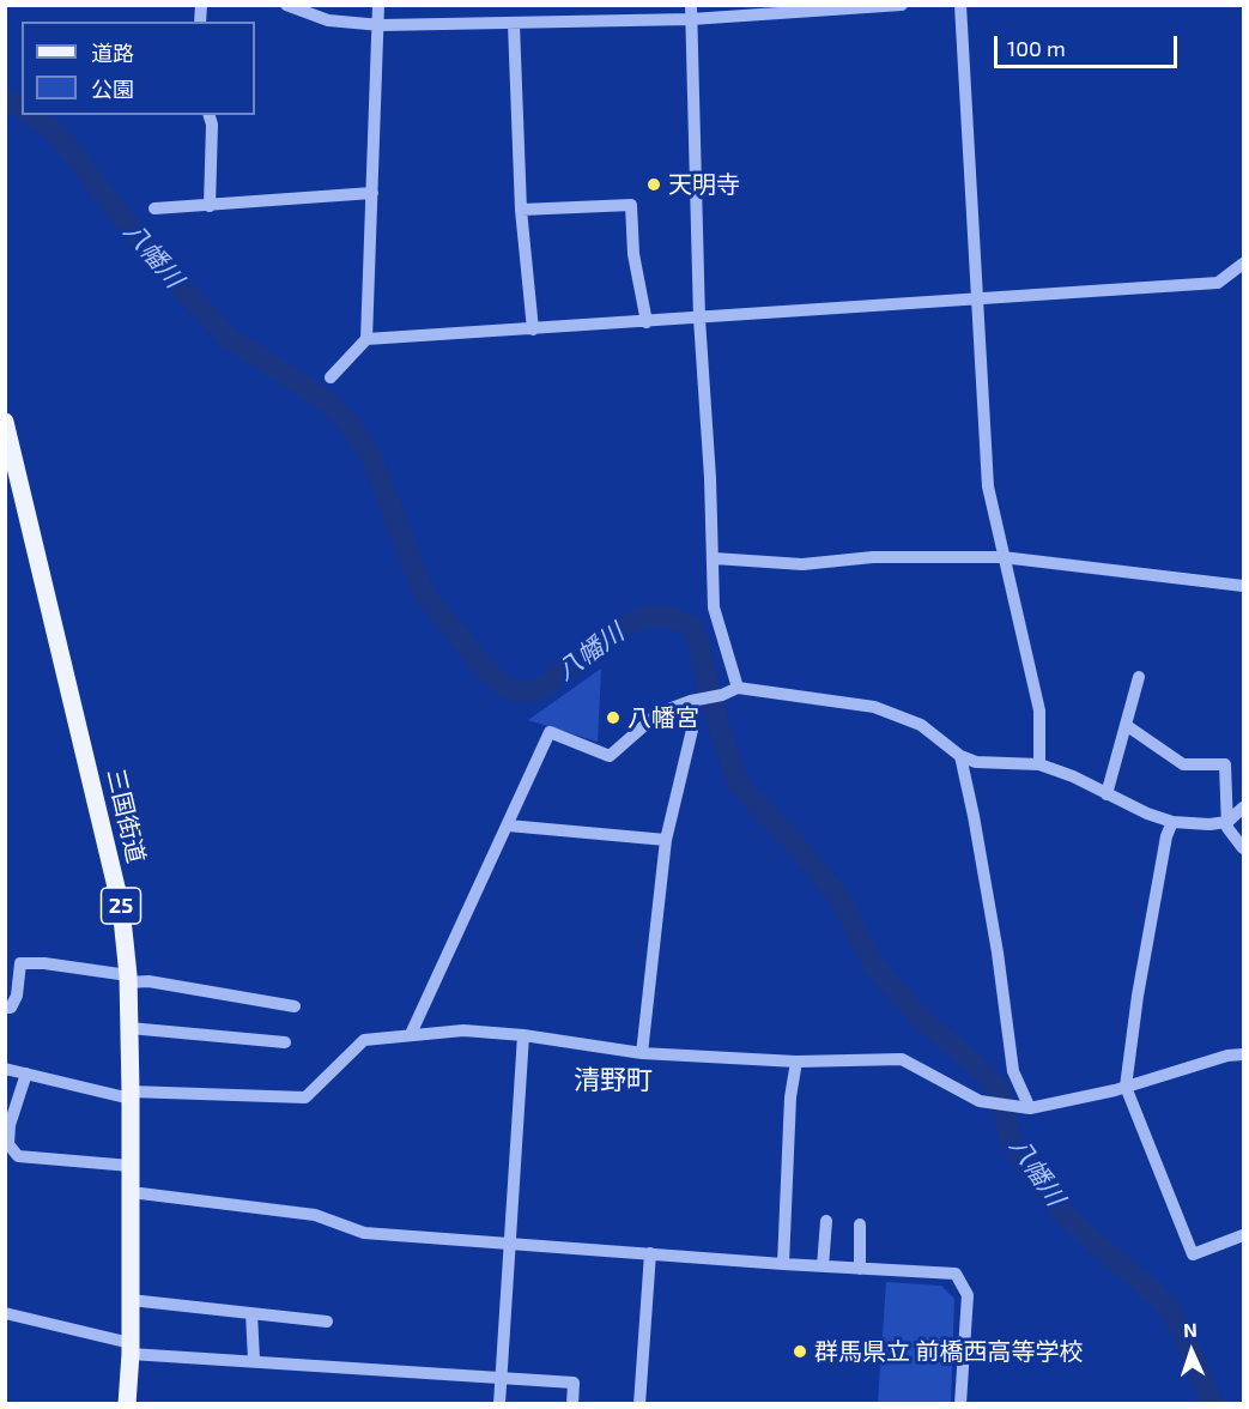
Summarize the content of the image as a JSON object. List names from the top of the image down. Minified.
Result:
{"streets":{"main road":["三国街道","25"]},"districts":["清野町"],"water":["八幡川"],"places":["天明寺","八幡宮","群馬県立 前橋西高等学校"],"legend":["道路","公園"],"scale_bar":"100 m","north":"top"}
